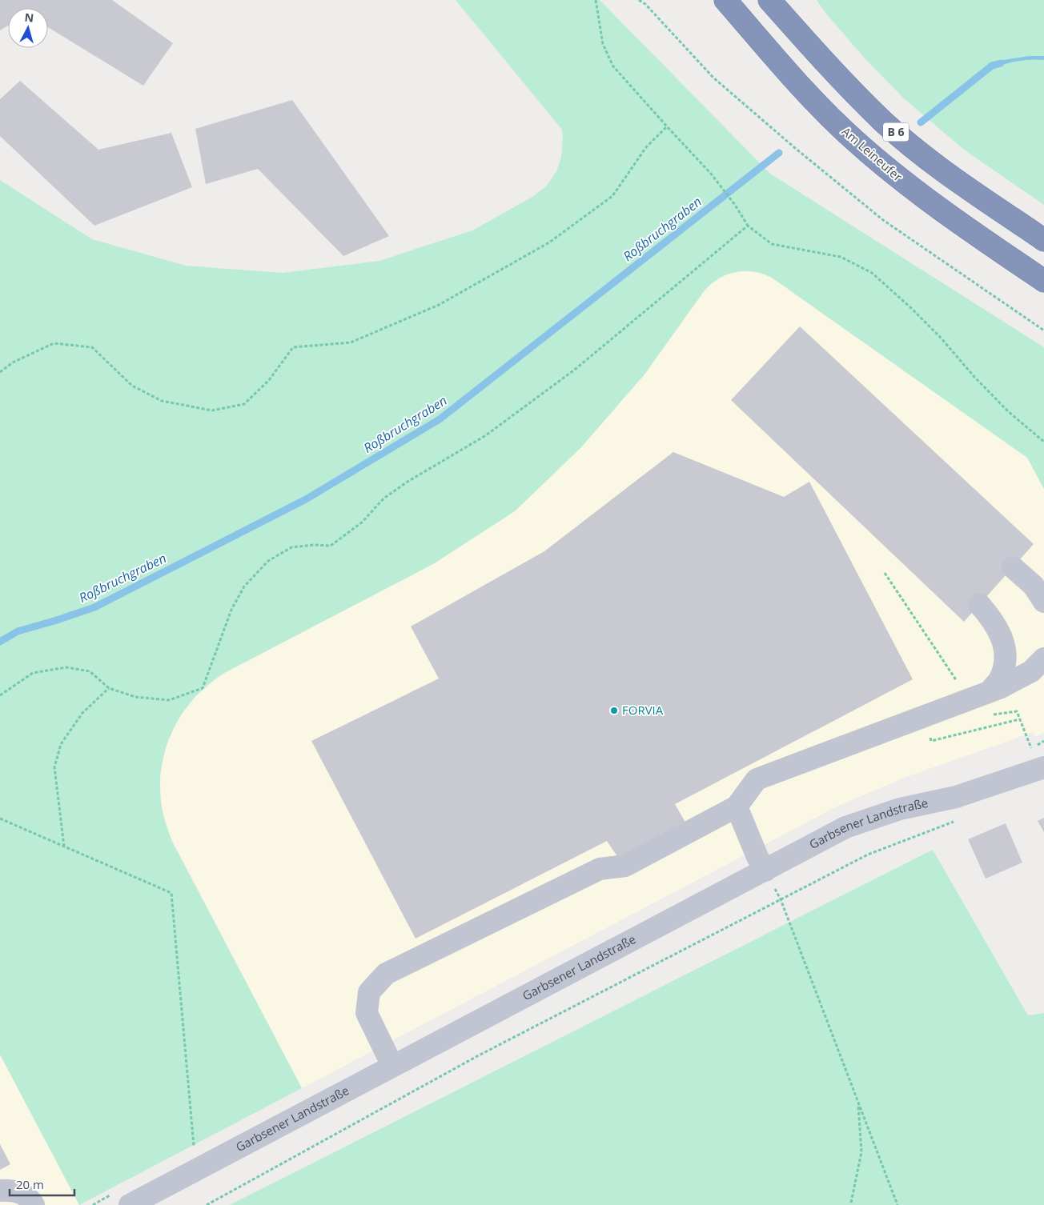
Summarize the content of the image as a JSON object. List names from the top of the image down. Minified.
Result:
{"streets":{"highway":["B 6","Am Leineufer"],"street":["Garbsener Landstraße"]},"water":["Roßbruchgraben"],"places":["FORVIA"],"scale_bar":"20 m","north":"top"}
